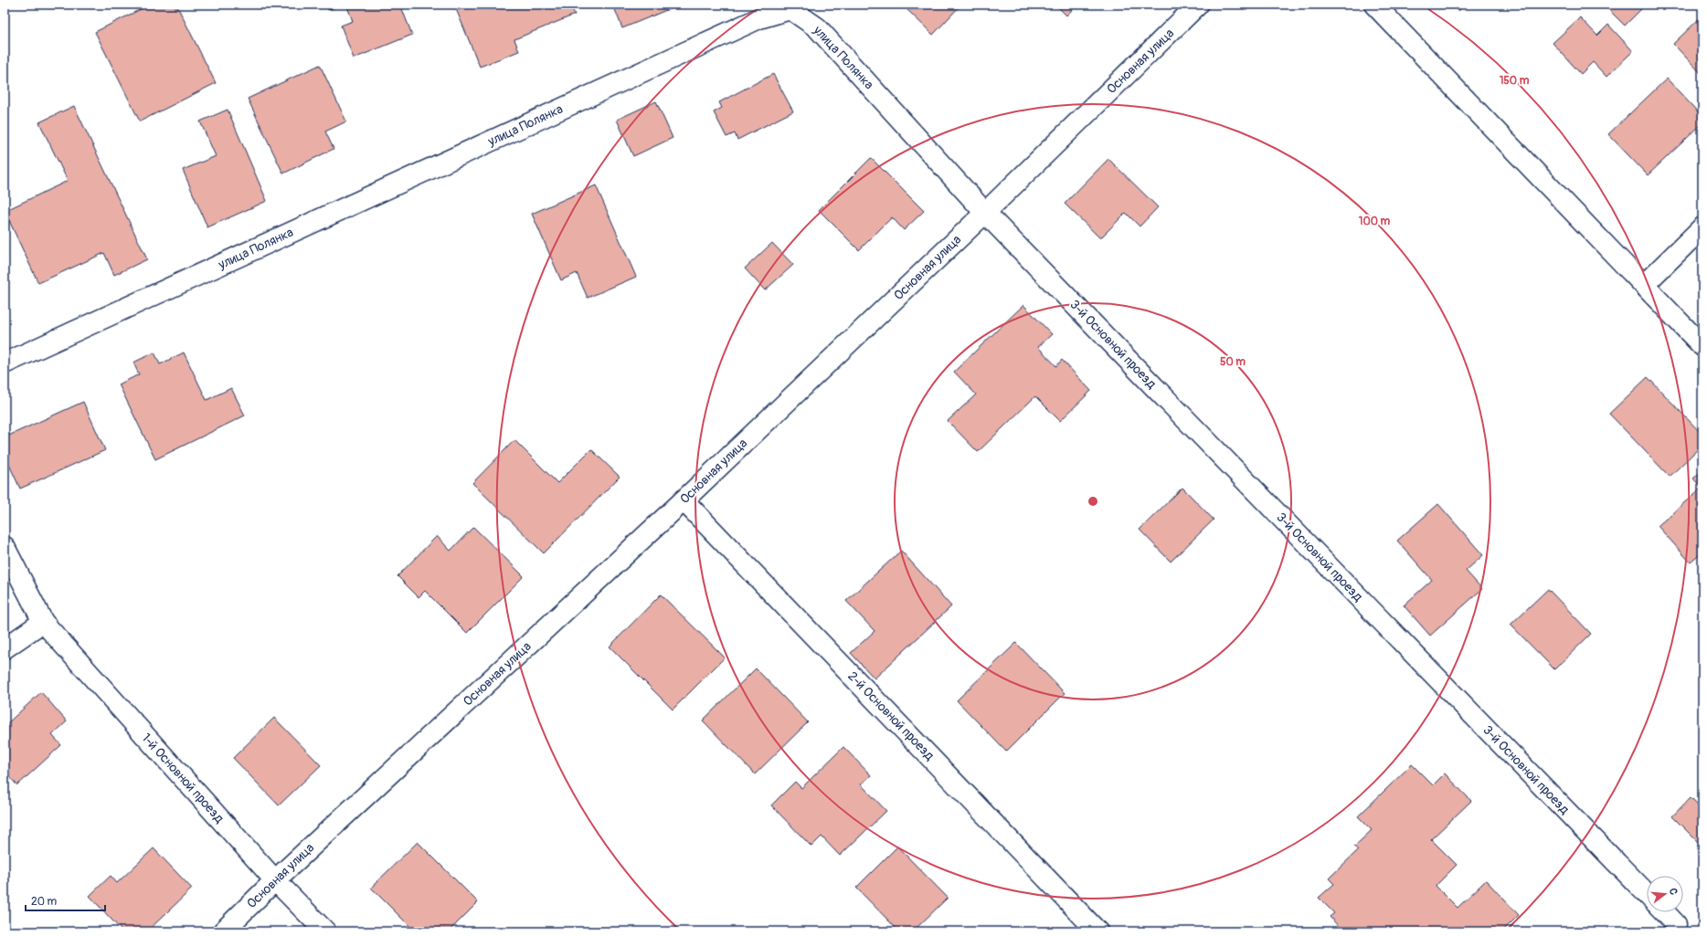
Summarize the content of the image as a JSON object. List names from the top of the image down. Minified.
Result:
{"streets":{"street":["улица Полянка","Основная улица","3-й Основной проезд","2-й Основной проезд","1-й Основной проезд"]},"crossings":[["улица Полянка","Основная улица"],["улица Полянка","3-й Основной проезд"],["Основная улица","3-й Основной проезд"],["Основная улица","2-й Основной проезд"],["Основная улица","1-й Основной проезд"]],"scale_bar":"20 m","north":"right","rings":["150 m","100 m","50 m"]}
